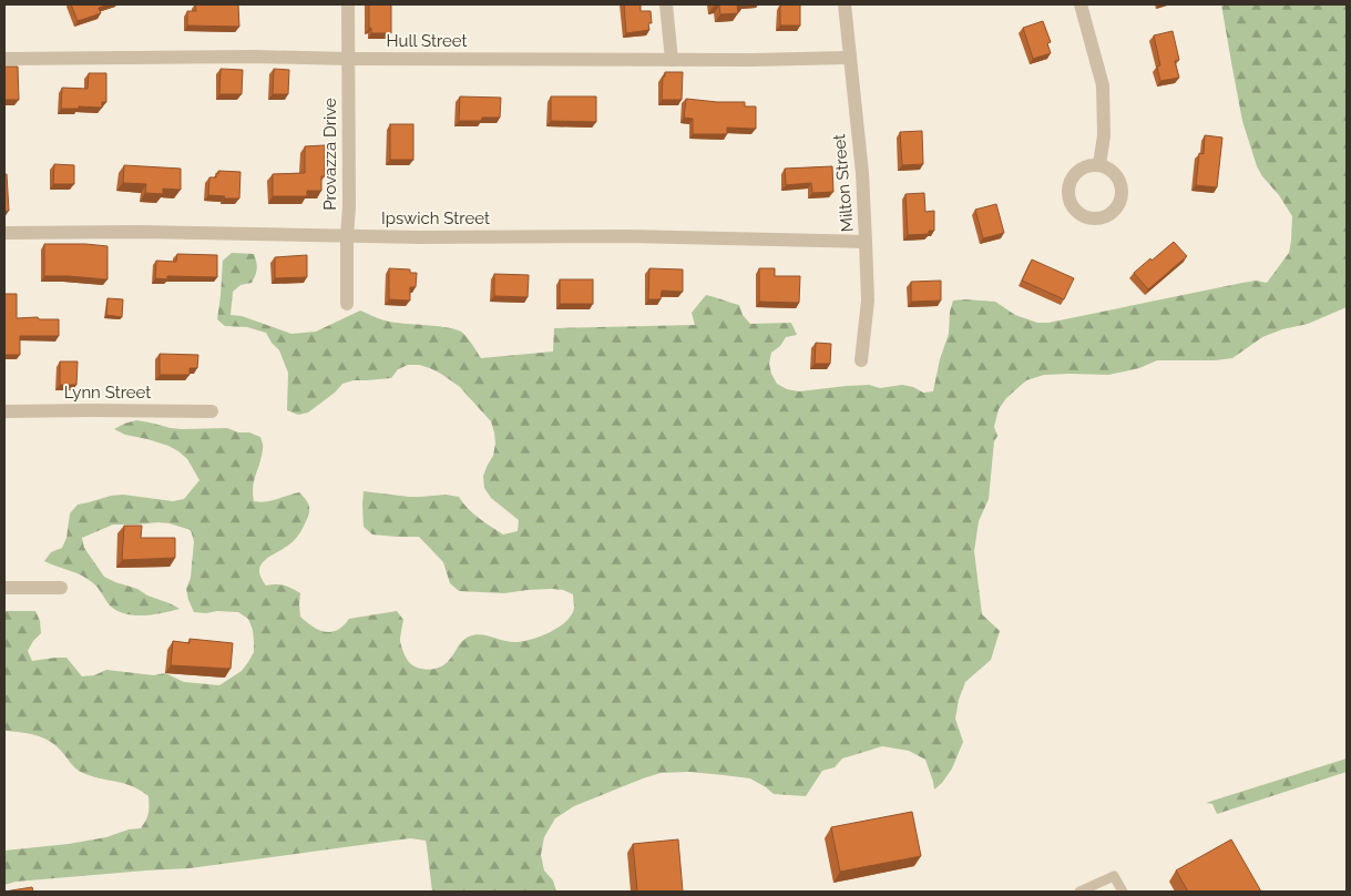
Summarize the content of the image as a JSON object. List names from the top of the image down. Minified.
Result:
{"streets":{"street":["Hull Street","Provazza Drive","Milton Street","Ipswich Street","Lynn Street"]},"crossings":[["Hull Street","Provazza Drive"],["Hull Street","Milton Street"],["Provazza Drive","Ipswich Street"],["Milton Street","Ipswich Street"]]}
